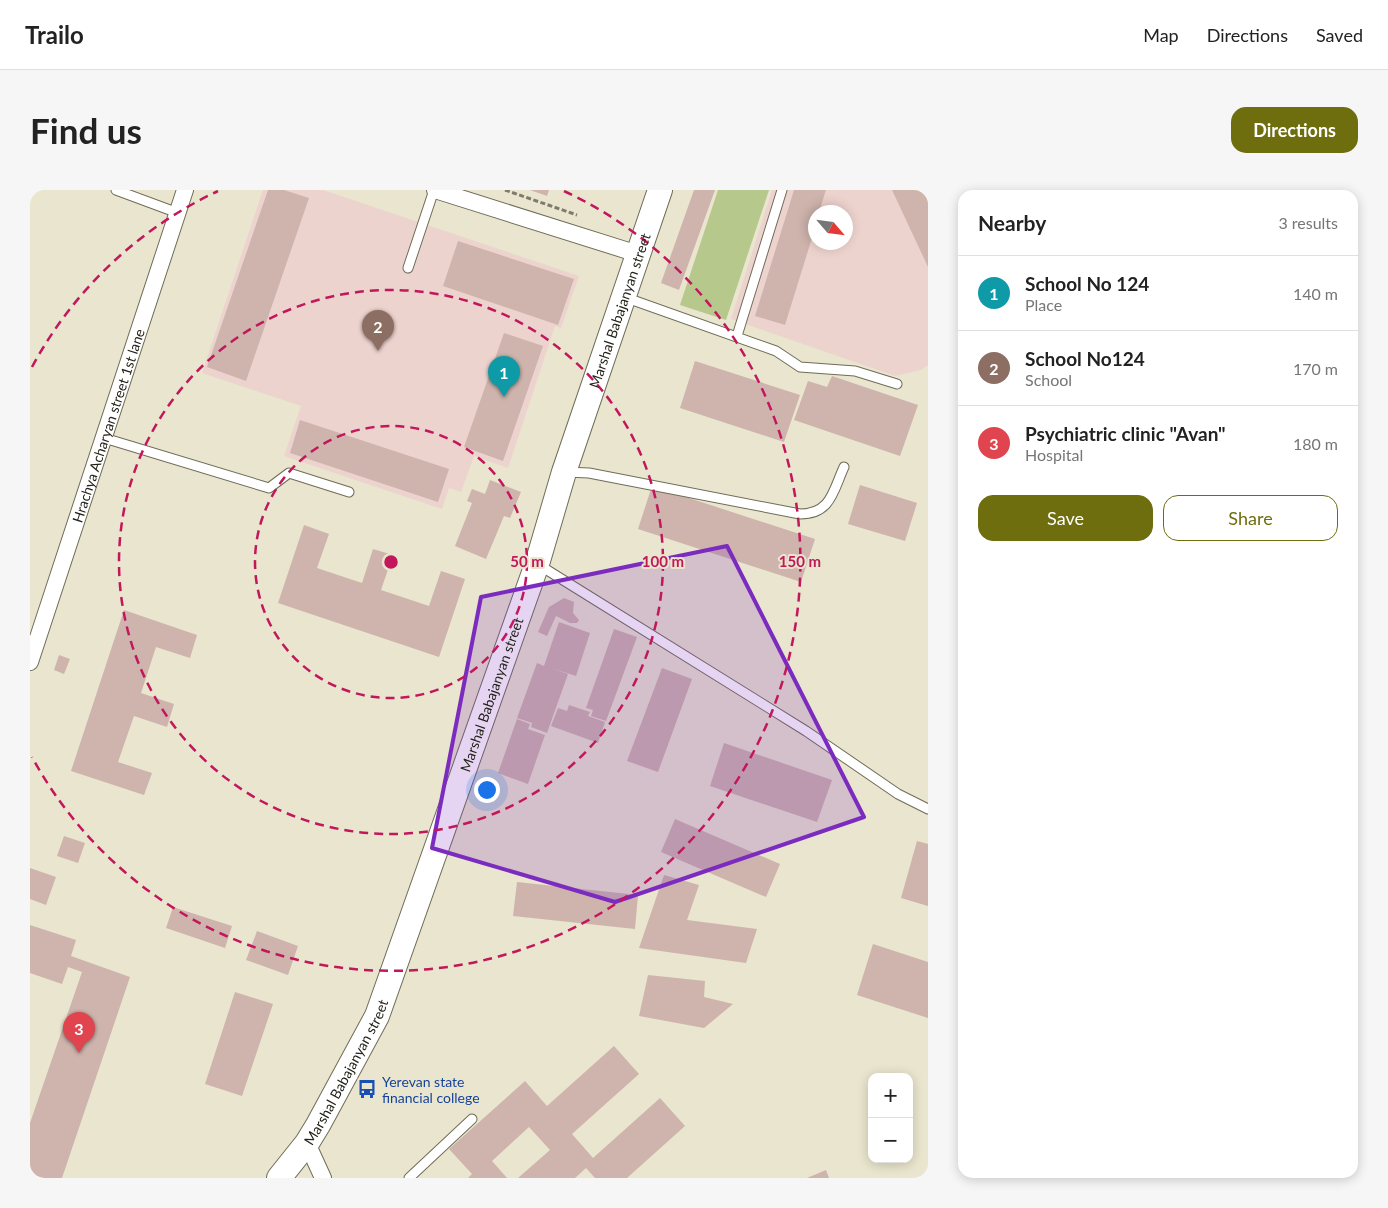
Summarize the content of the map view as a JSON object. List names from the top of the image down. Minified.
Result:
{"streets":{"main road":["Marshal Babajanyan street"],"street":["Hrachya Acharyan street 1st lane"]},"places":{"bus stop":["Yerevan state financial college"]},"north":"bottom right","page":{"header":"Trailo","nav":["Map","Directions","Saved"],"buttons":["Directions",["Save","Share"]],"title":"Find us","heading":["Nearby","3 results"],"list":[{"mark":"1","name":"School No 124","note":"Place","value":"140 m"},{"mark":"2","name":"School No124","note":"School","value":"170 m"},{"mark":"3","name":"Psychiatric clinic \"Avan\"","note":"Hospital","value":"180 m"}],"pins":["2","1","3"],"map_buttons":["+","−"]},"rings":["50 m","100 m","150 m"]}
